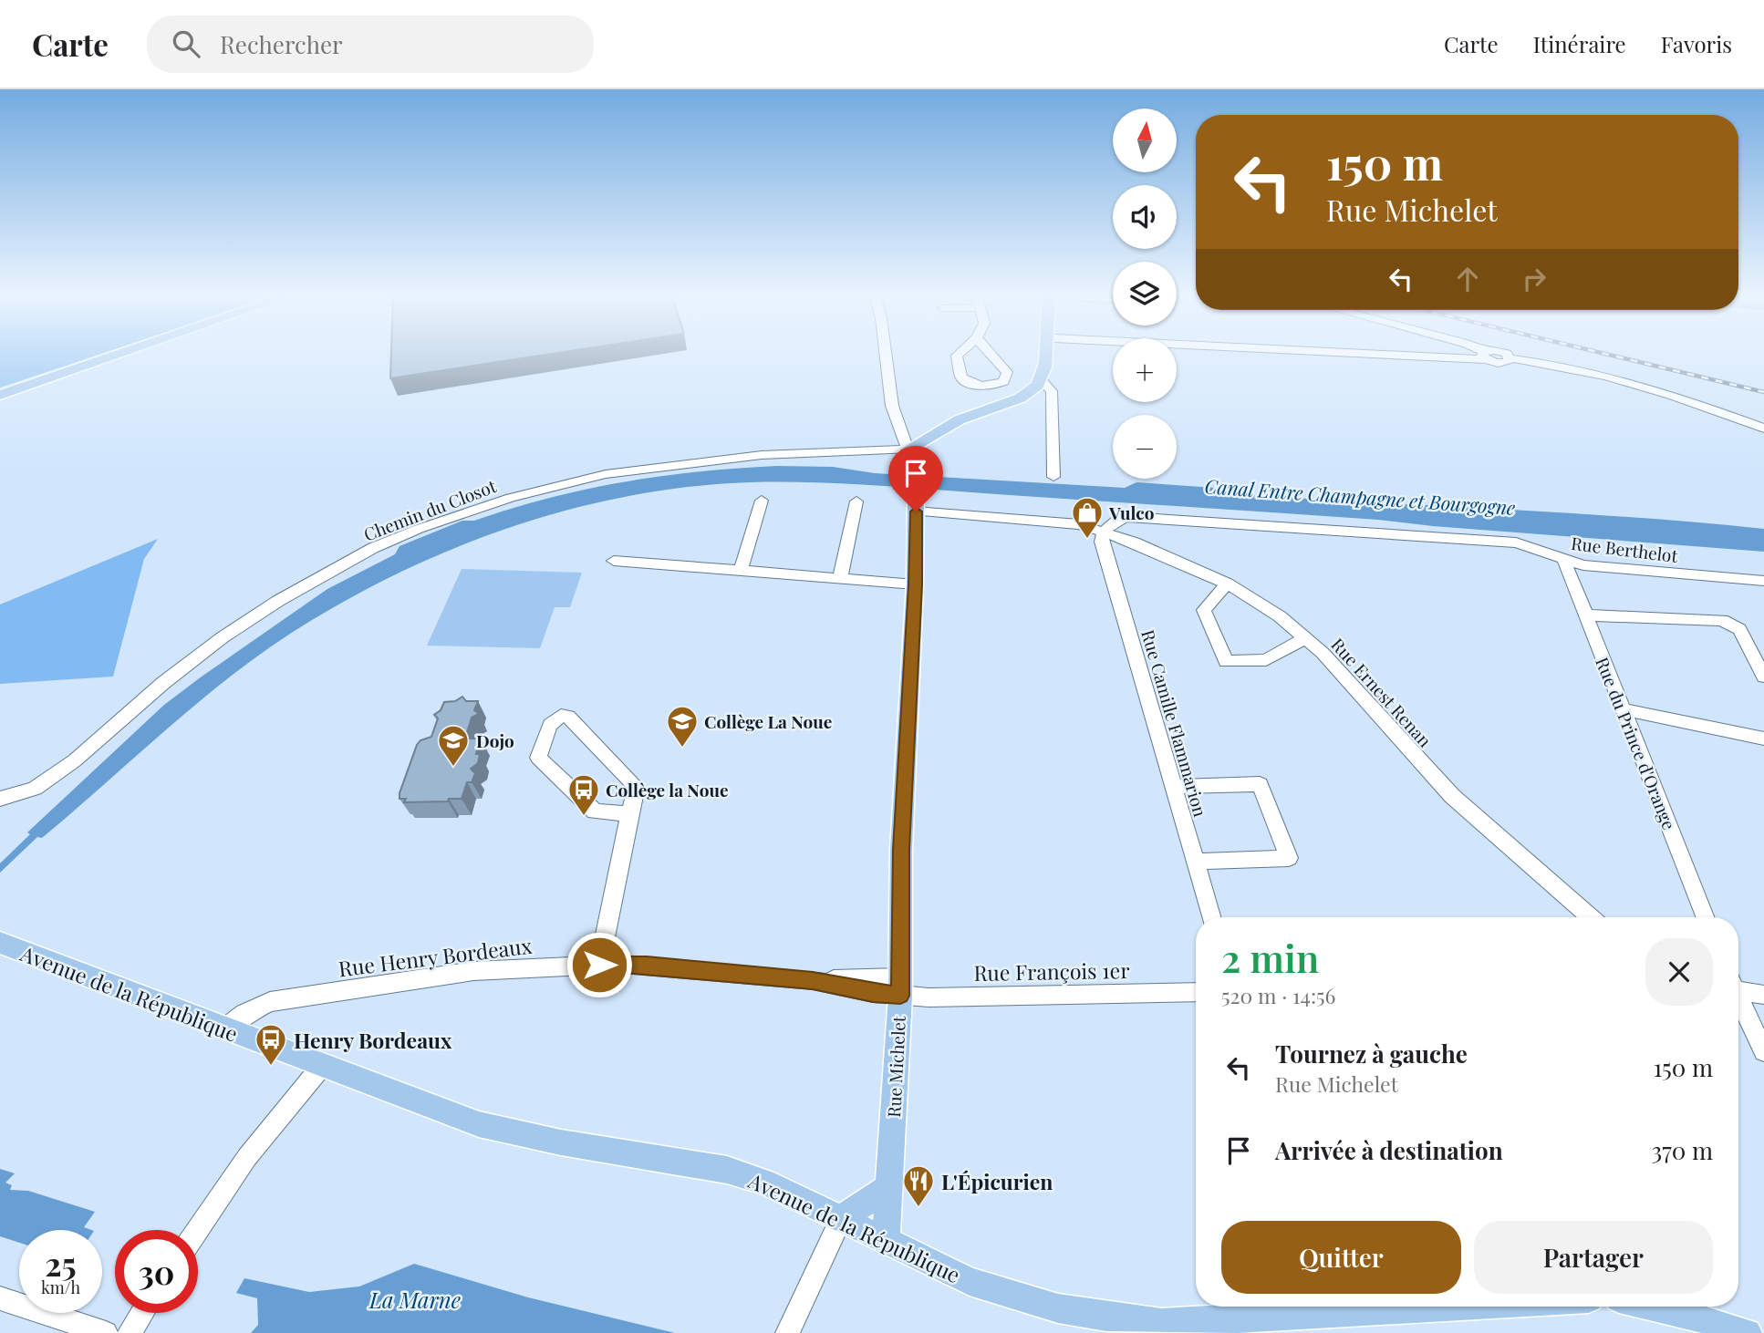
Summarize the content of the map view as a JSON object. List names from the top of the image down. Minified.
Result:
{"streets":{"main road":["Avenue de la République","Rue Michelet"],"street":["Chemin du Closot","Rue Berthelot","Rue Ernest Renan","Rue Camille Flammarion","Rue du Prince d'Orange","Rue Henry Bordeaux","Rue François 1er"]},"crossings":[["Chemin du Closot","Rue Michelet"],["Rue Berthelot","Rue Ernest Renan"],["Rue Berthelot","Rue Camille Flammarion"],["Rue Berthelot","Rue du Prince d'Orange"],["Rue Ernest Renan","Rue Camille Flammarion"],["Rue Henry Bordeaux","Rue François 1er"],["Rue Henry Bordeaux","Avenue de la République"],["Rue Henry Bordeaux","Rue Michelet"],["Rue François 1er","Rue Michelet"],["Avenue de la République","Rue Michelet"]],"water":["Canal Entre Champagne et Bourgogne","La Marne"],"places":{"shop":["Vulco"],"school or university":["Collège La Noue","Dojo"],"bus stop":["Collège la Noue","Henry Bordeaux"],"restaurant":["L'Épicurien"]},"north":"top","page":{"header":"Carte","search":"Rechercher","nav":["Carte","Itinéraire","Favoris"],"map_buttons":["+","−"],"turn":["150 m","Rue Michelet"],"heading":["2 min","520 m · 14:56"],"list":[{"name":"Tournez à gauche","note":"Rue Michelet","value":"150 m"},{"name":"Arrivée à destination","value":"370 m"}],"buttons":["Quitter","Partager"],"speed":"25 km/h","limit":"30"}}
